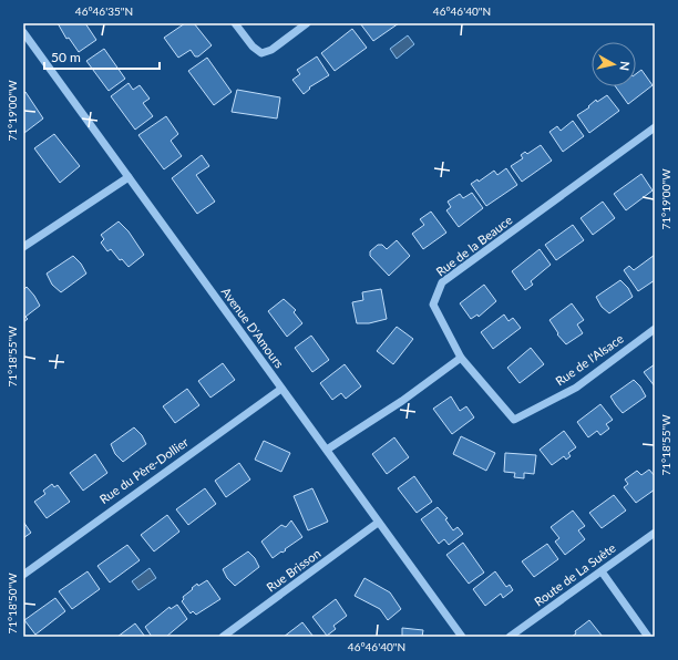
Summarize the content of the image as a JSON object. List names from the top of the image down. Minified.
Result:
{"streets":{"street":["Rue de la Beauce","Avenue D'Amours","Rue de l'Alsace","Rue du Père-Dollier","Rue Brisson","Route de La Suète"]},"crossings":[["Rue de la Beauce","Rue de l'Alsace"],["Avenue D'Amours","Rue du Père-Dollier"],["Avenue D'Amours","Rue Brisson"]],"scale_bar":"50 m","north":"right","coordinates":["46°46'35\"N","46°46'40\"N","71°19'00\"W","71°18'55\"W","71°18'50\"W"]}
